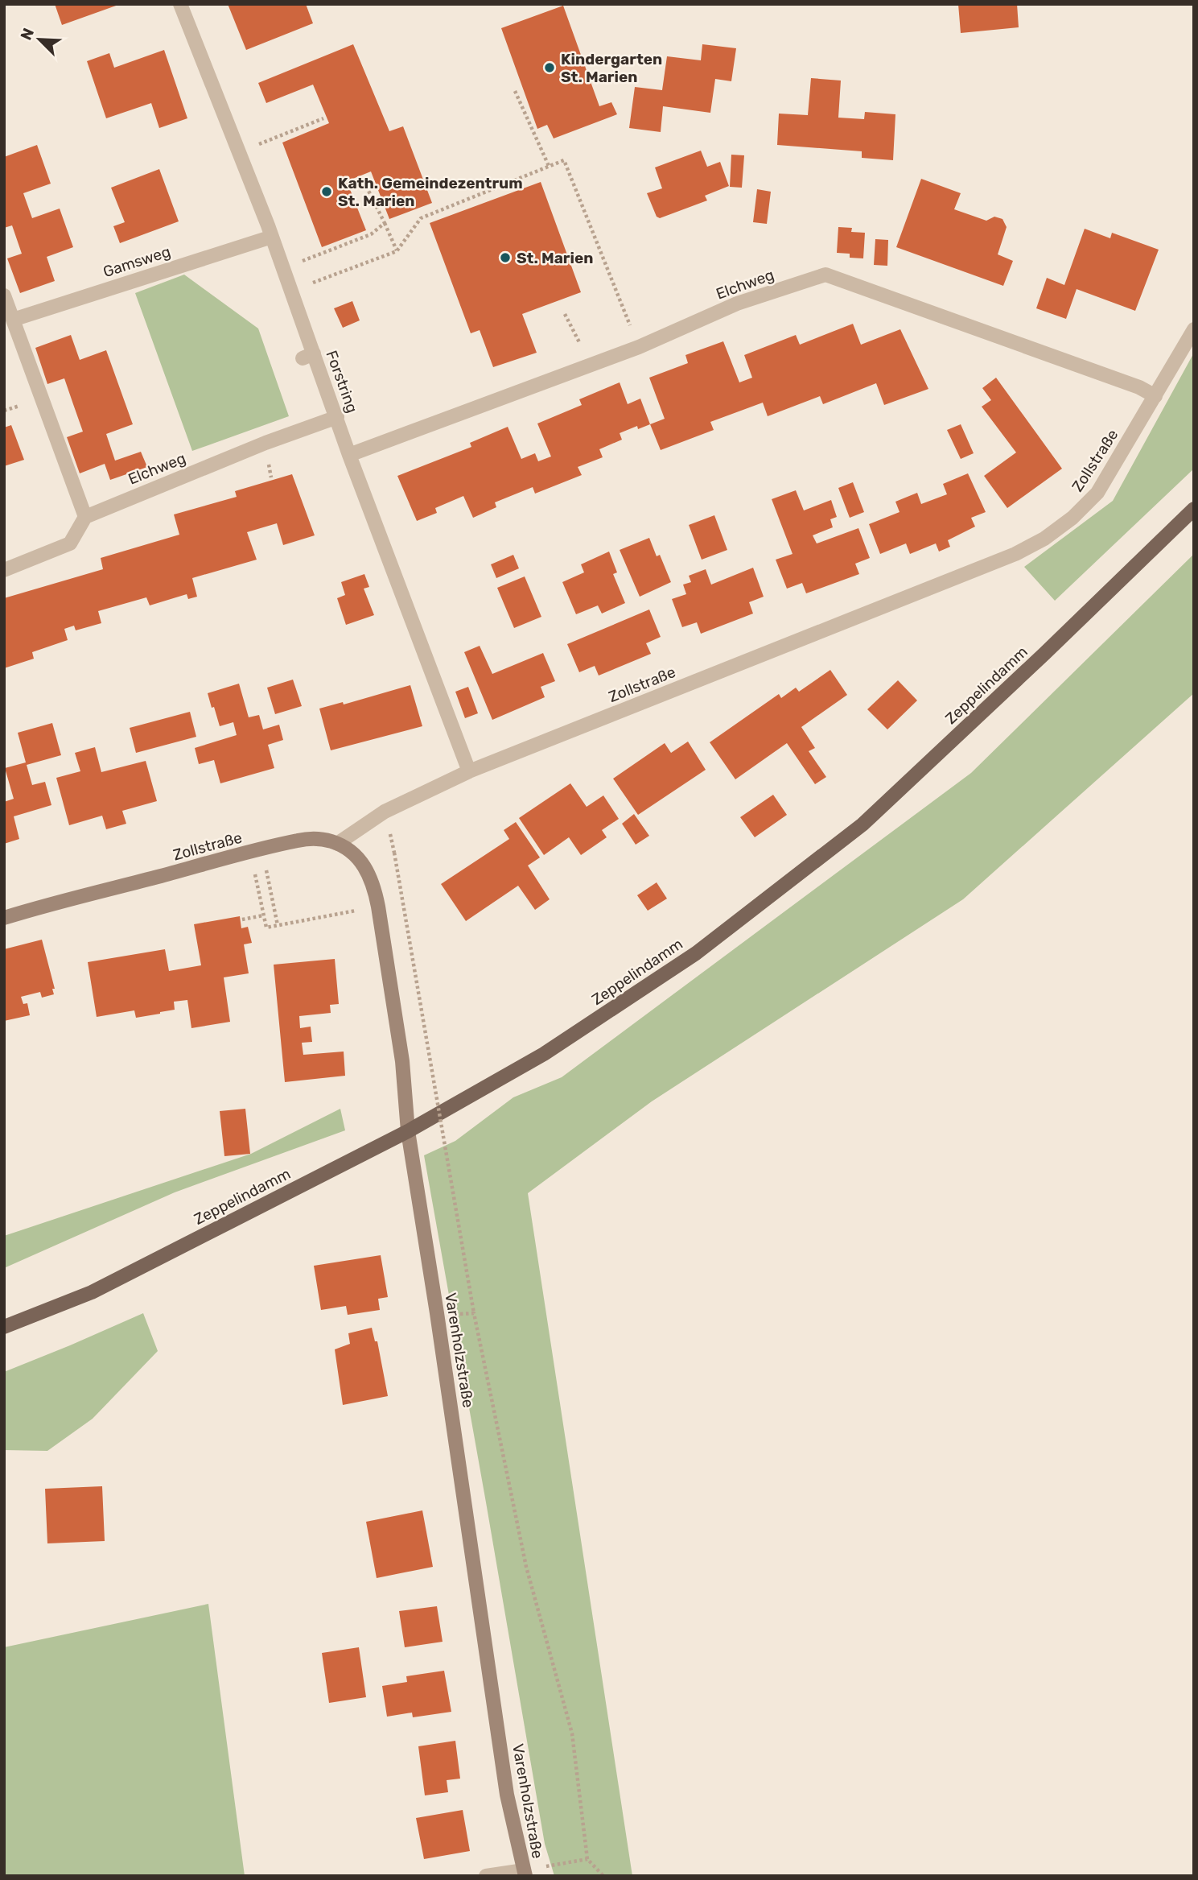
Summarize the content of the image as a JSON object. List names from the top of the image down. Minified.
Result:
{"streets":{"main road":["Zeppelindamm"],"street":["Gamsweg","Elchweg","Forstring","Zollstraße","Varenholzstraße"]},"crossings":[["Gamsweg","Forstring"],["Elchweg","Forstring"],["Elchweg","Zollstraße"],["Forstring","Zollstraße"],["Zollstraße","Varenholzstraße"],["Zeppelindamm","Varenholzstraße"]],"places":["Kindergarten St. Marien","Kath. Gemeindezentrum St. Marien","St. Marien"],"north":"top left"}
